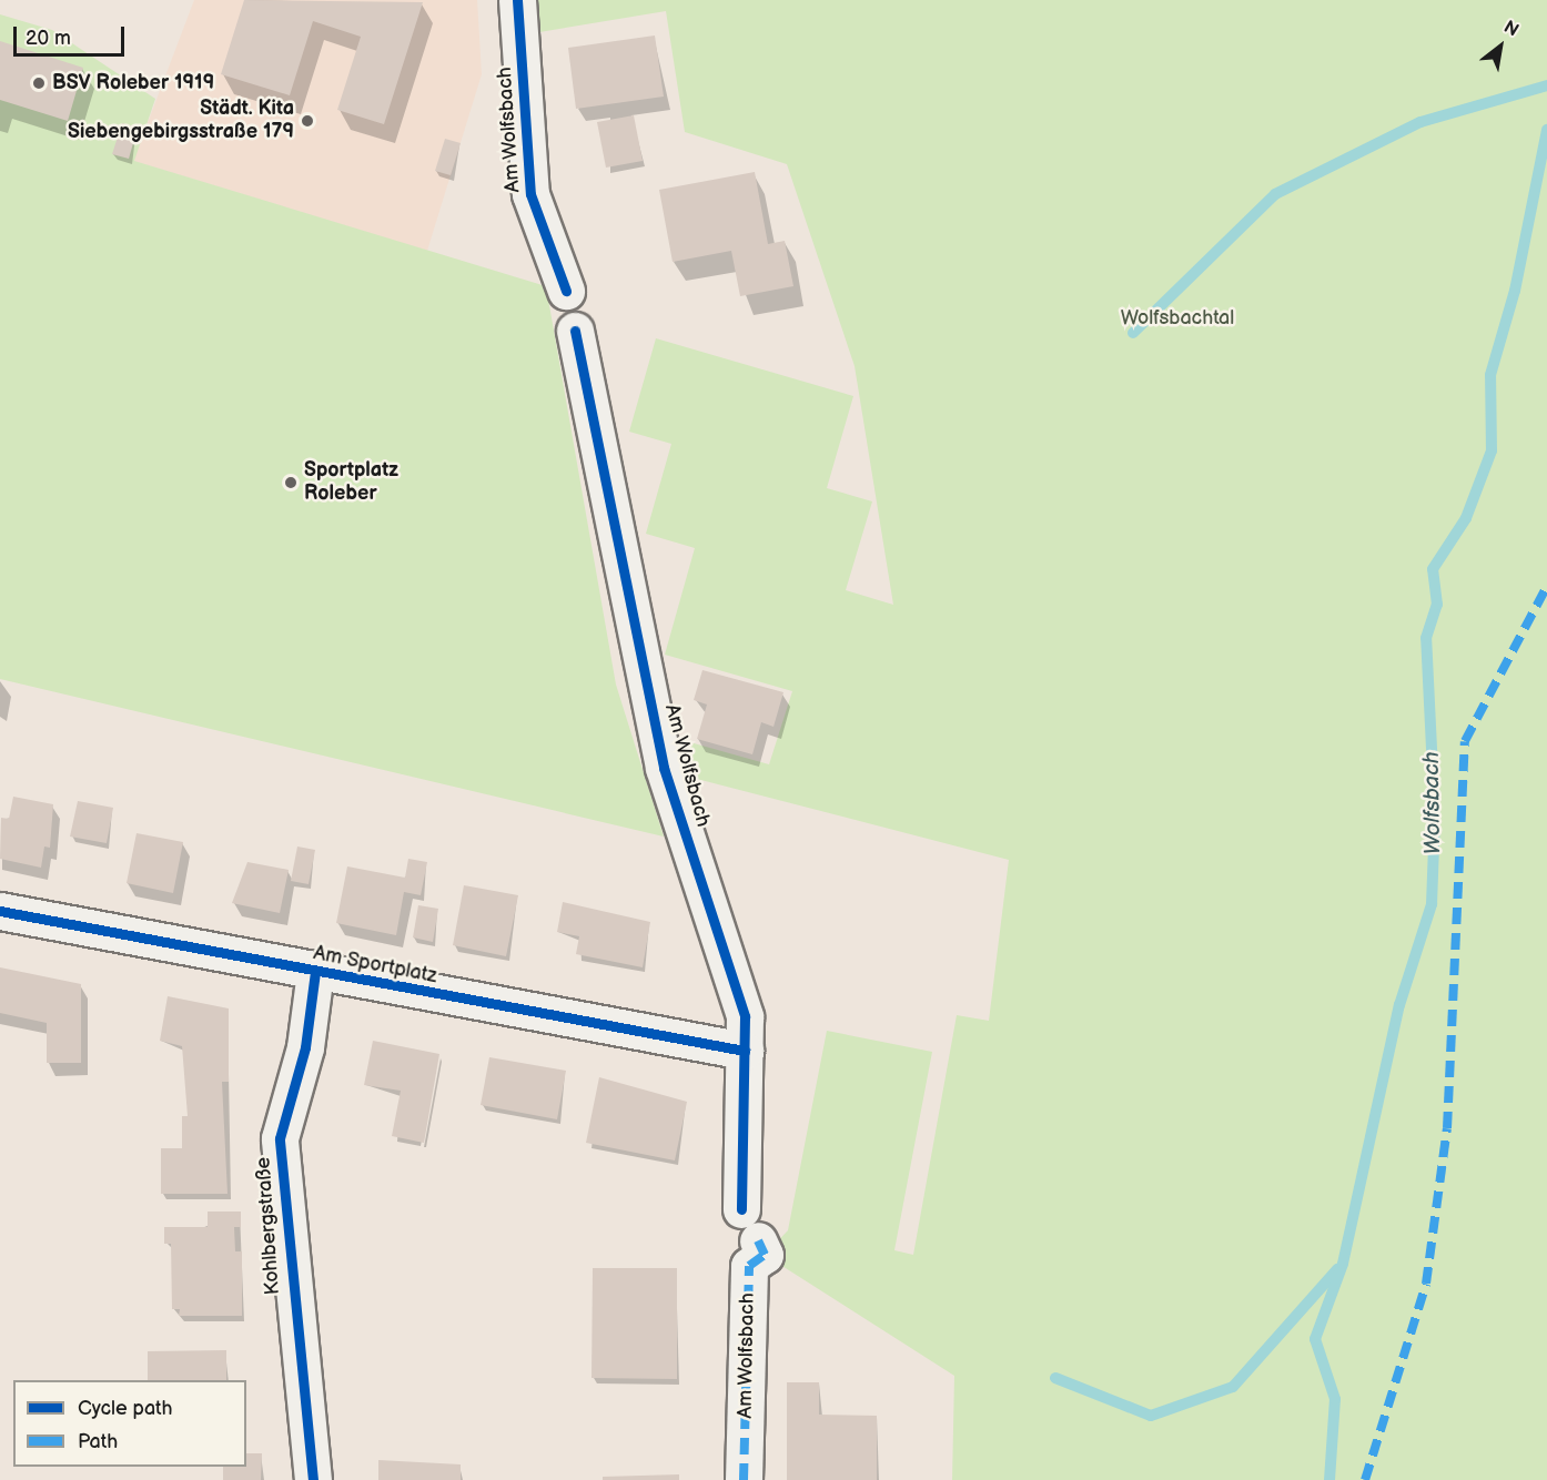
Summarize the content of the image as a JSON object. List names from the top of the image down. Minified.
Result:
{"streets":{"street":["Am Wolfsbach","Am Sportplatz","Kohlbergstraße"]},"crossings":[["Am Wolfsbach","Am Sportplatz"],["Am Sportplatz","Kohlbergstraße"]],"water":["Wolfsbach"],"parks":["Wolfsbachtal"],"places":["BSV Roleber 1919","Städt. Kita Siebengebirgsstraße 179","Sportplatz Roleber"],"legend":["Cycle path","Path"],"scale_bar":"20 m","north":"top right"}
